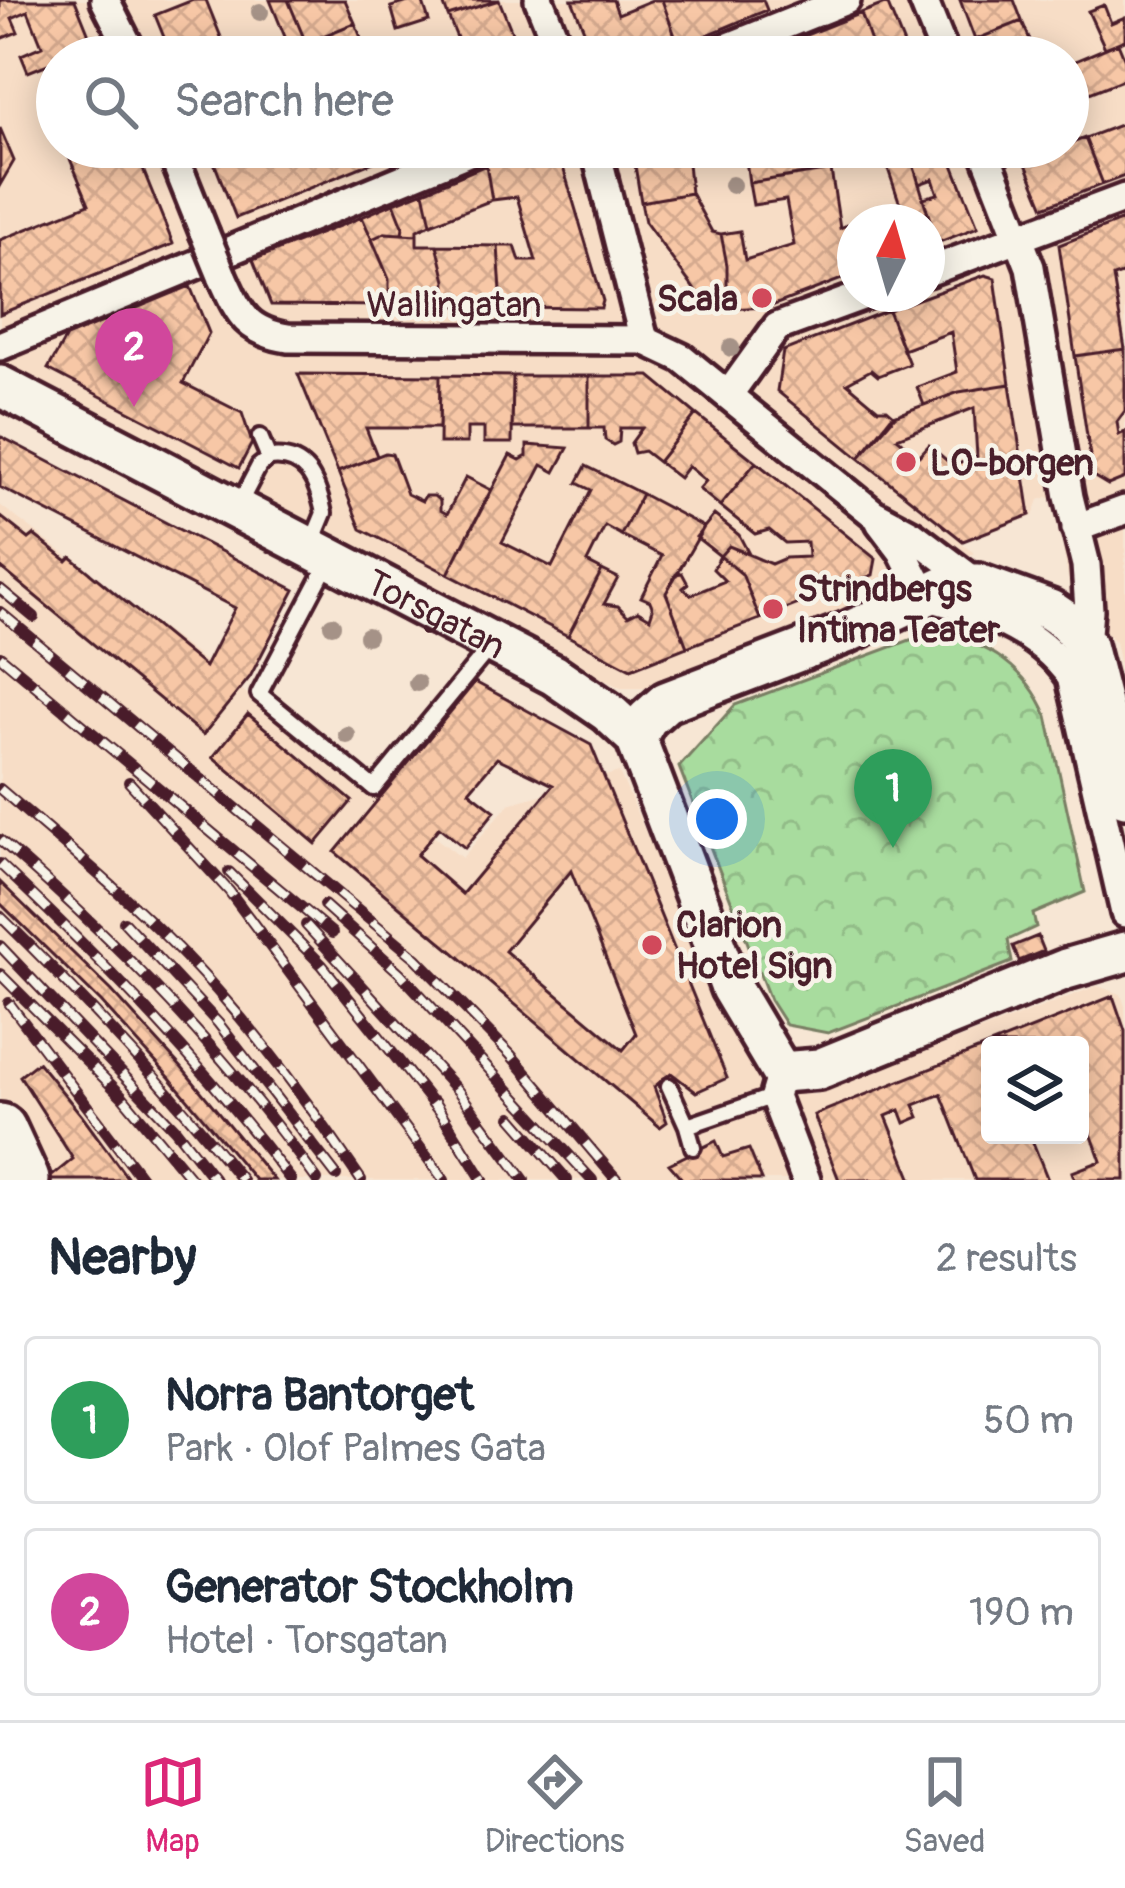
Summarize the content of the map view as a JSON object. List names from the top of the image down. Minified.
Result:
{"streets":{"main road":["Torsgatan"],"street":["Wallingatan"]},"places":["Scala","LO-borgen","Strindbergs Intima Teater","Clarion Hotel Sign"],"north":"top","page":{"search":"Search here","pins":["2","1"],"heading":["Nearby","2 results"],"list":[{"mark":"1","name":"Norra Bantorget","note":"Park · Olof Palmes Gata","value":"50 m"},{"mark":"2","name":"Generator Stockholm","note":"Hotel · Torsgatan","value":"190 m"}],"nav":["Map","Directions","Saved"]}}
